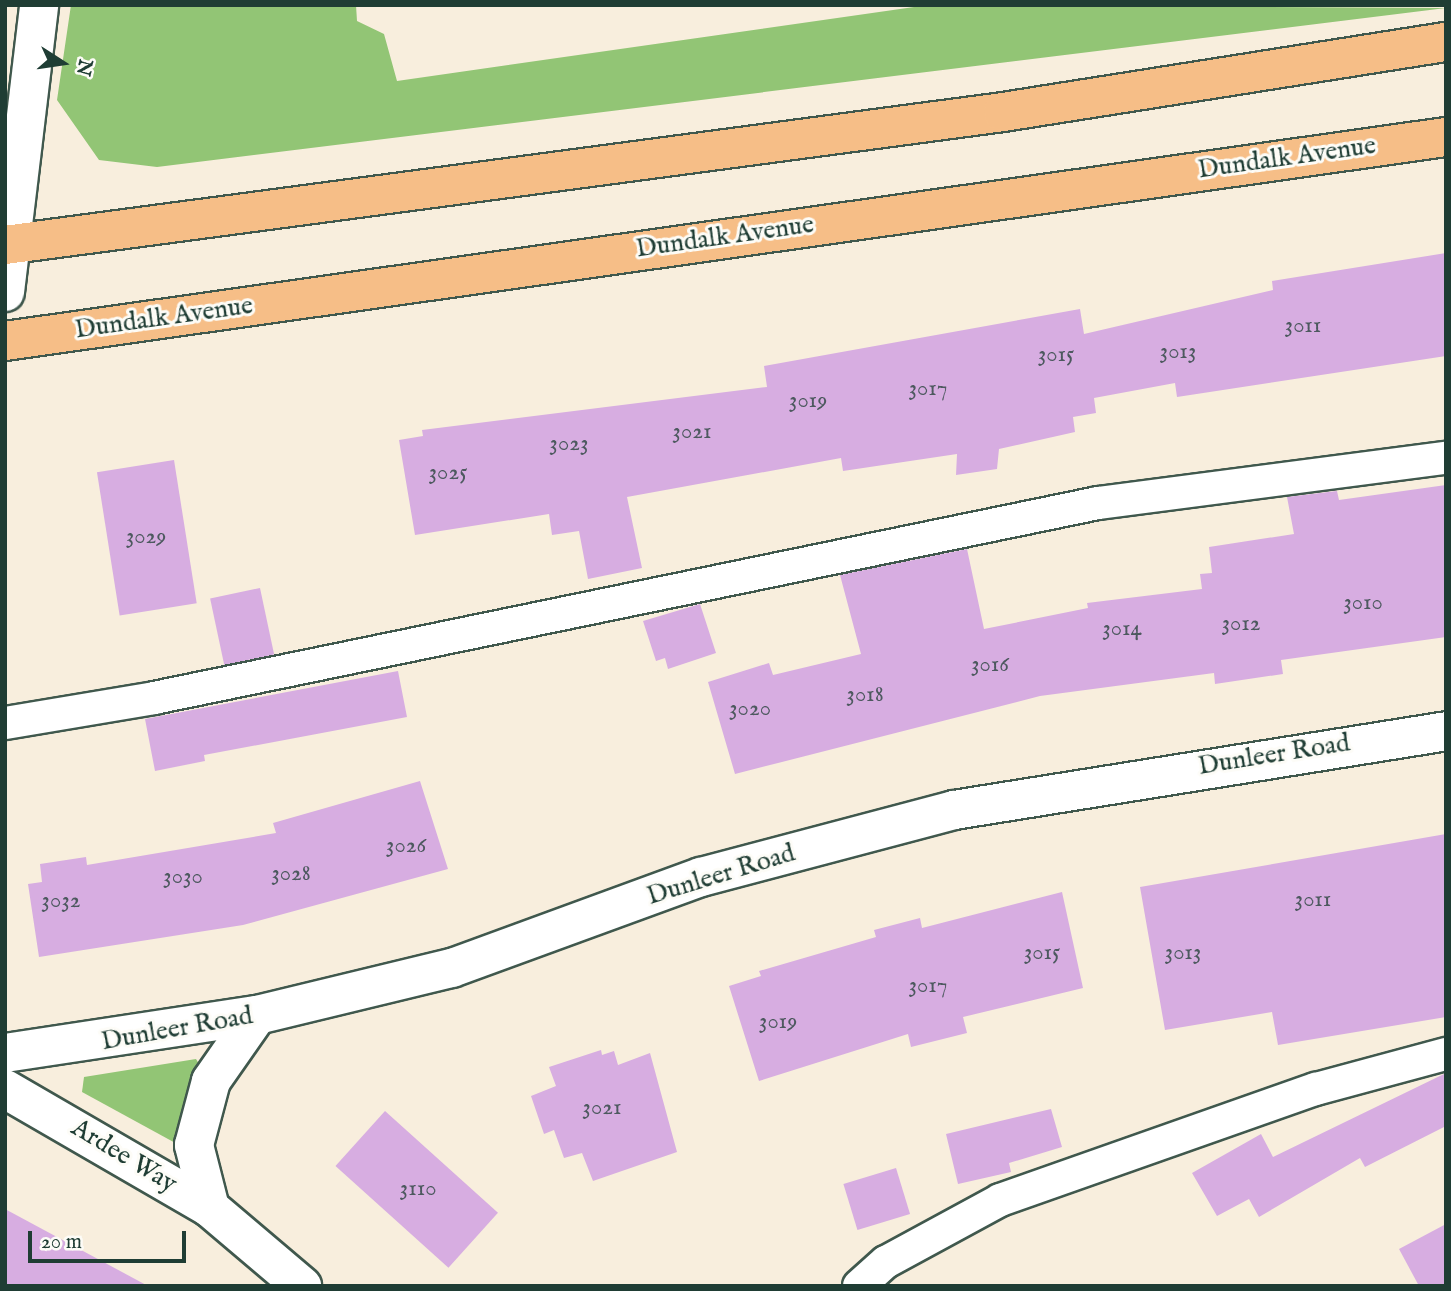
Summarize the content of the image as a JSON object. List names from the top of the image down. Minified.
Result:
{"streets":{"main road":["Dundalk Avenue"],"street":["Dunleer Road","Ardee Way"]},"house_numbers":["3011","3013","3015","3017","3019","3021","3023","3025","3029","3010","3012","3014","3016","3018","3020","3026","3028","3030","3011","3032","3015","3013","3017","3019","3021","3110"],"scale_bar":"20 m","north":"right"}
